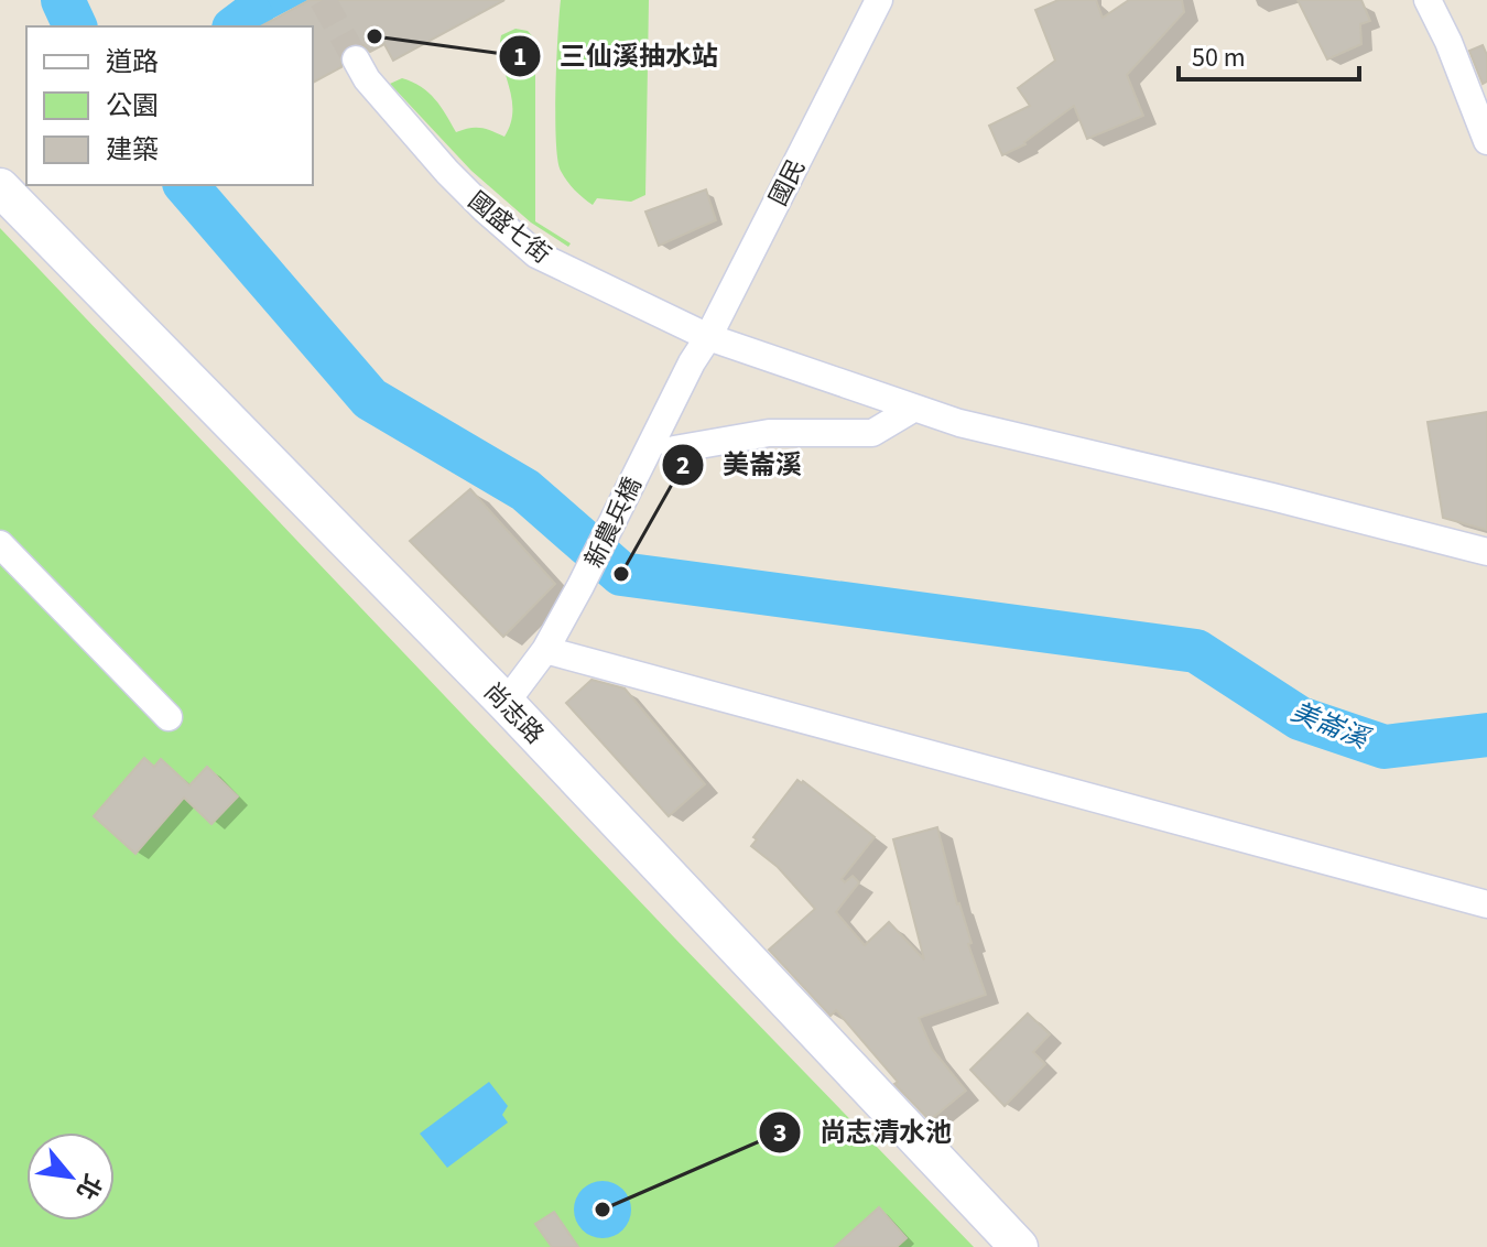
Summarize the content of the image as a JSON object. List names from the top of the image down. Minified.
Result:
{"streets":{"street":["國民","國盛七街","新農兵橋","尚志路"]},"crossings":[["國民","國盛七街"],["國民","新農兵橋"],["新農兵橋","尚志路"]],"water":["美崙溪"],"places":["三仙溪抽水站","美崙溪","尚志清水池"],"legend":["道路","公園","建築"],"scale_bar":"50 m","north":"bottom right"}
